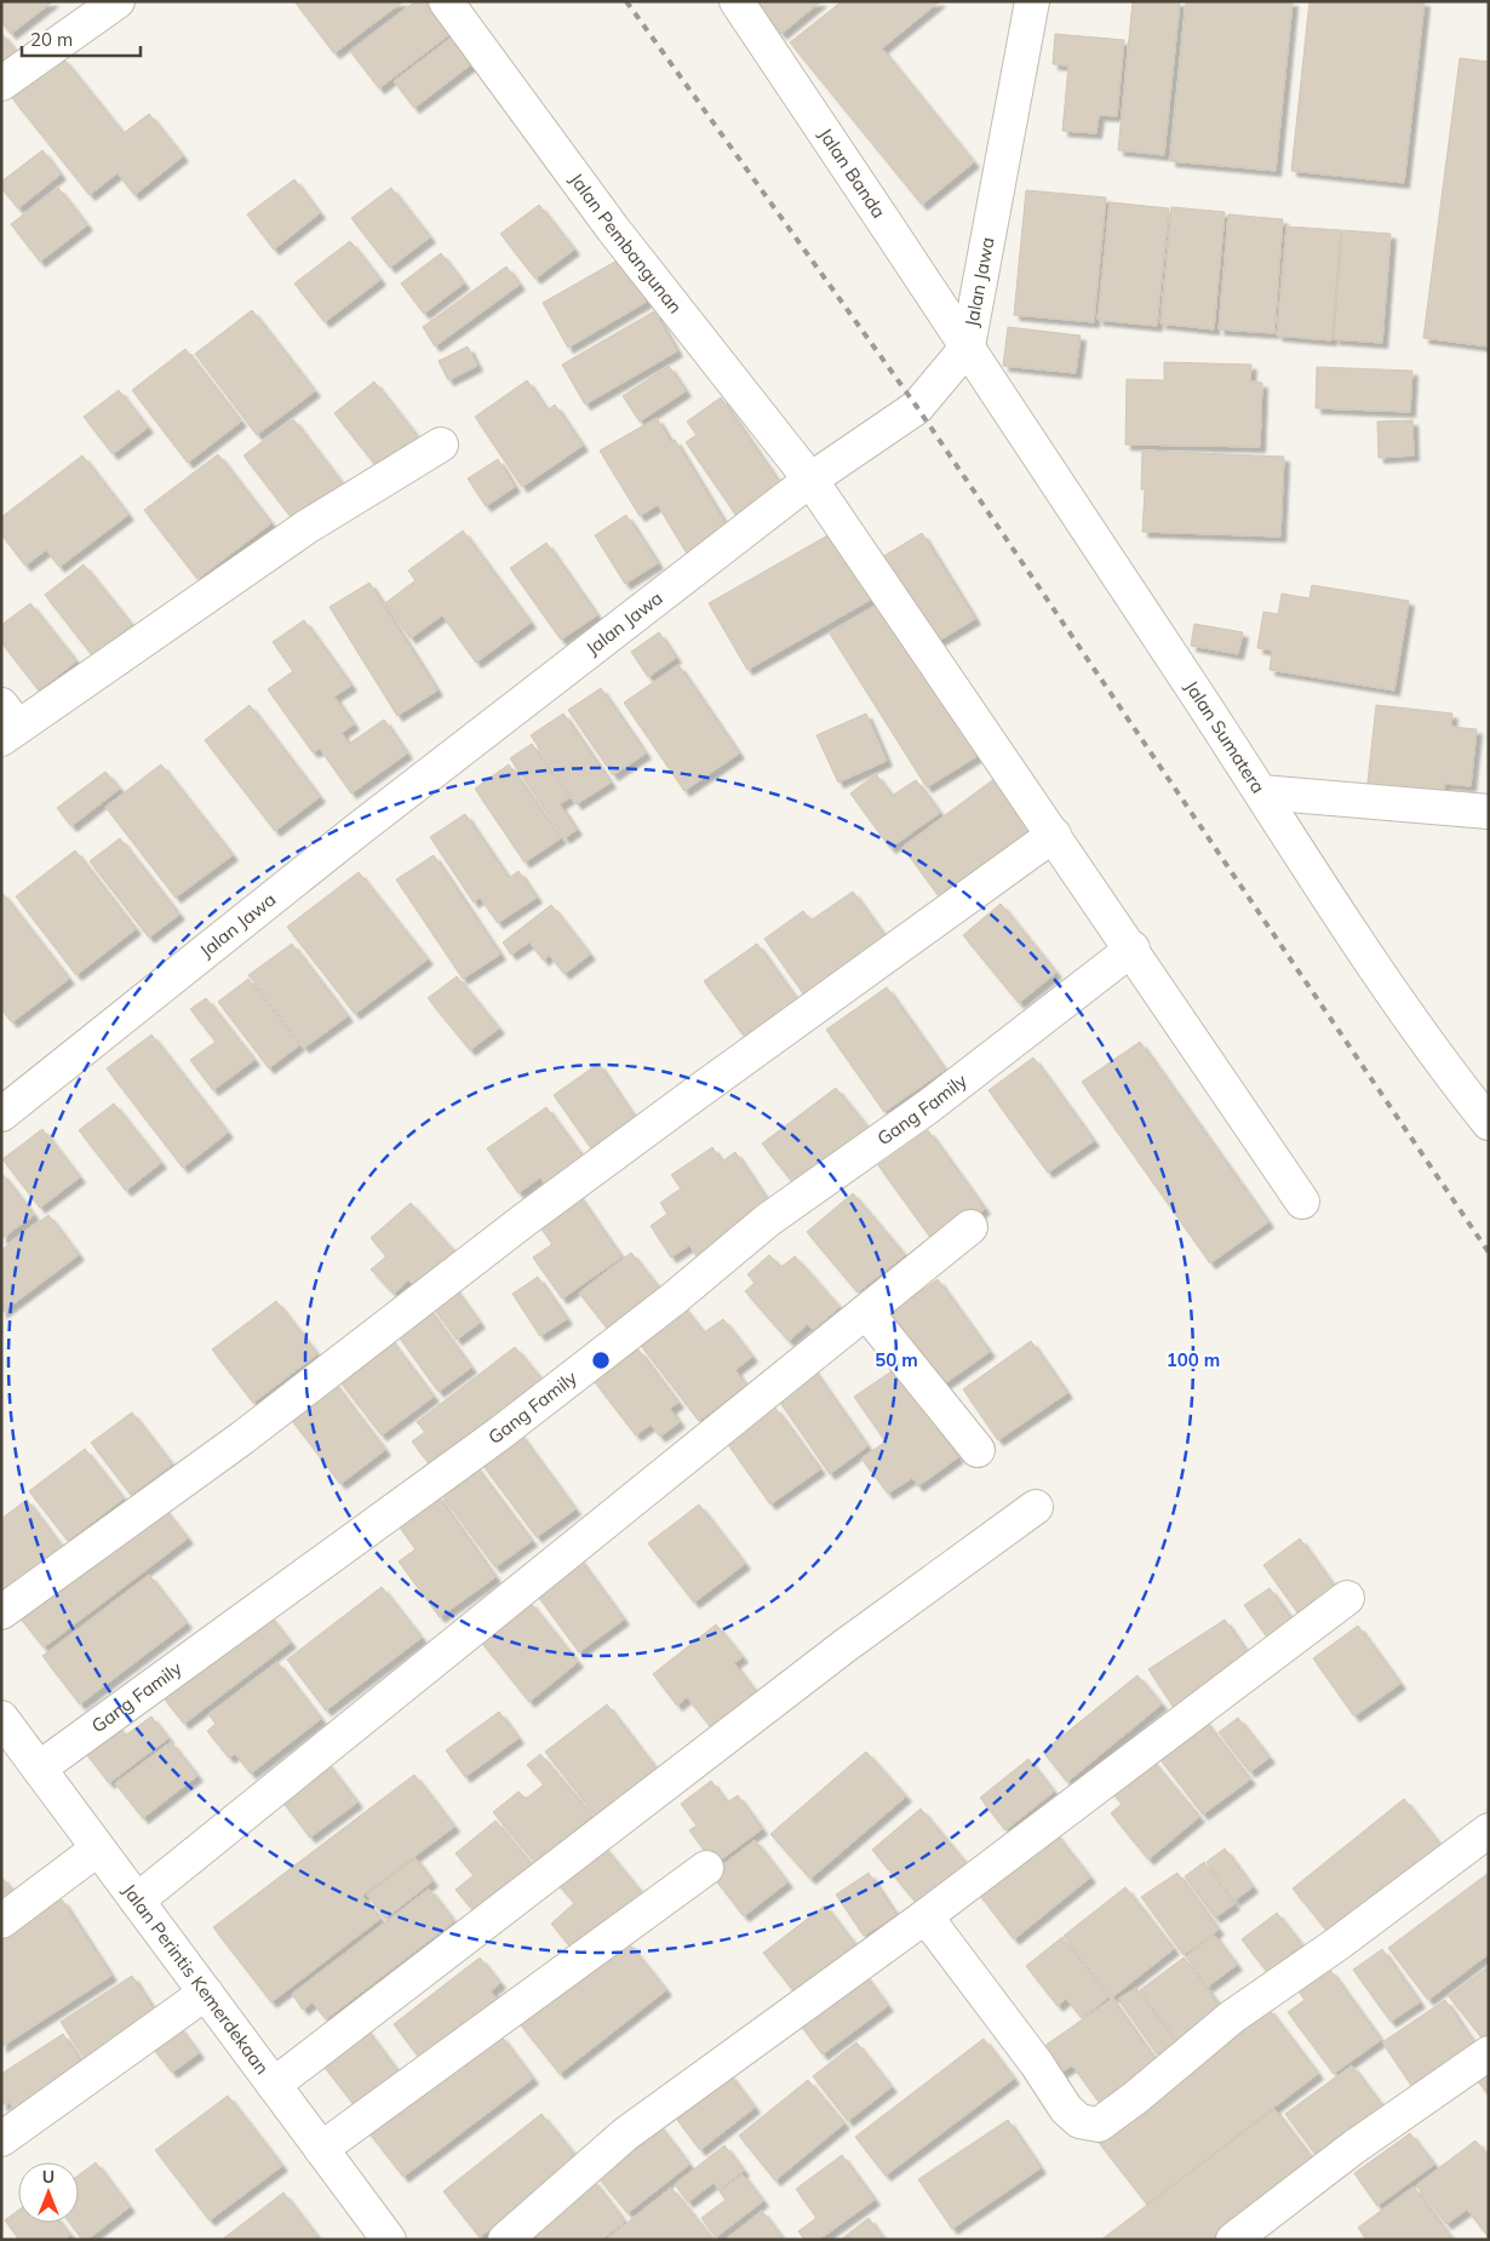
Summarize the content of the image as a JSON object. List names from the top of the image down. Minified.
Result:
{"streets":{"street":["Jalan Banda","Jalan Pembangunan","Jalan Jawa","Jalan Sumatera","Gang Family","Jalan Perintis Kemerdekaan"]},"crossings":[["Jalan Banda","Jalan Jawa"],["Jalan Banda","Jalan Sumatera"],["Jalan Pembangunan","Jalan Jawa"],["Jalan Pembangunan","Gang Family"],["Jalan Jawa","Jalan Sumatera"],["Gang Family","Jalan Perintis Kemerdekaan"]],"scale_bar":"20 m","north":"top","rings":["50 m","100 m"]}
